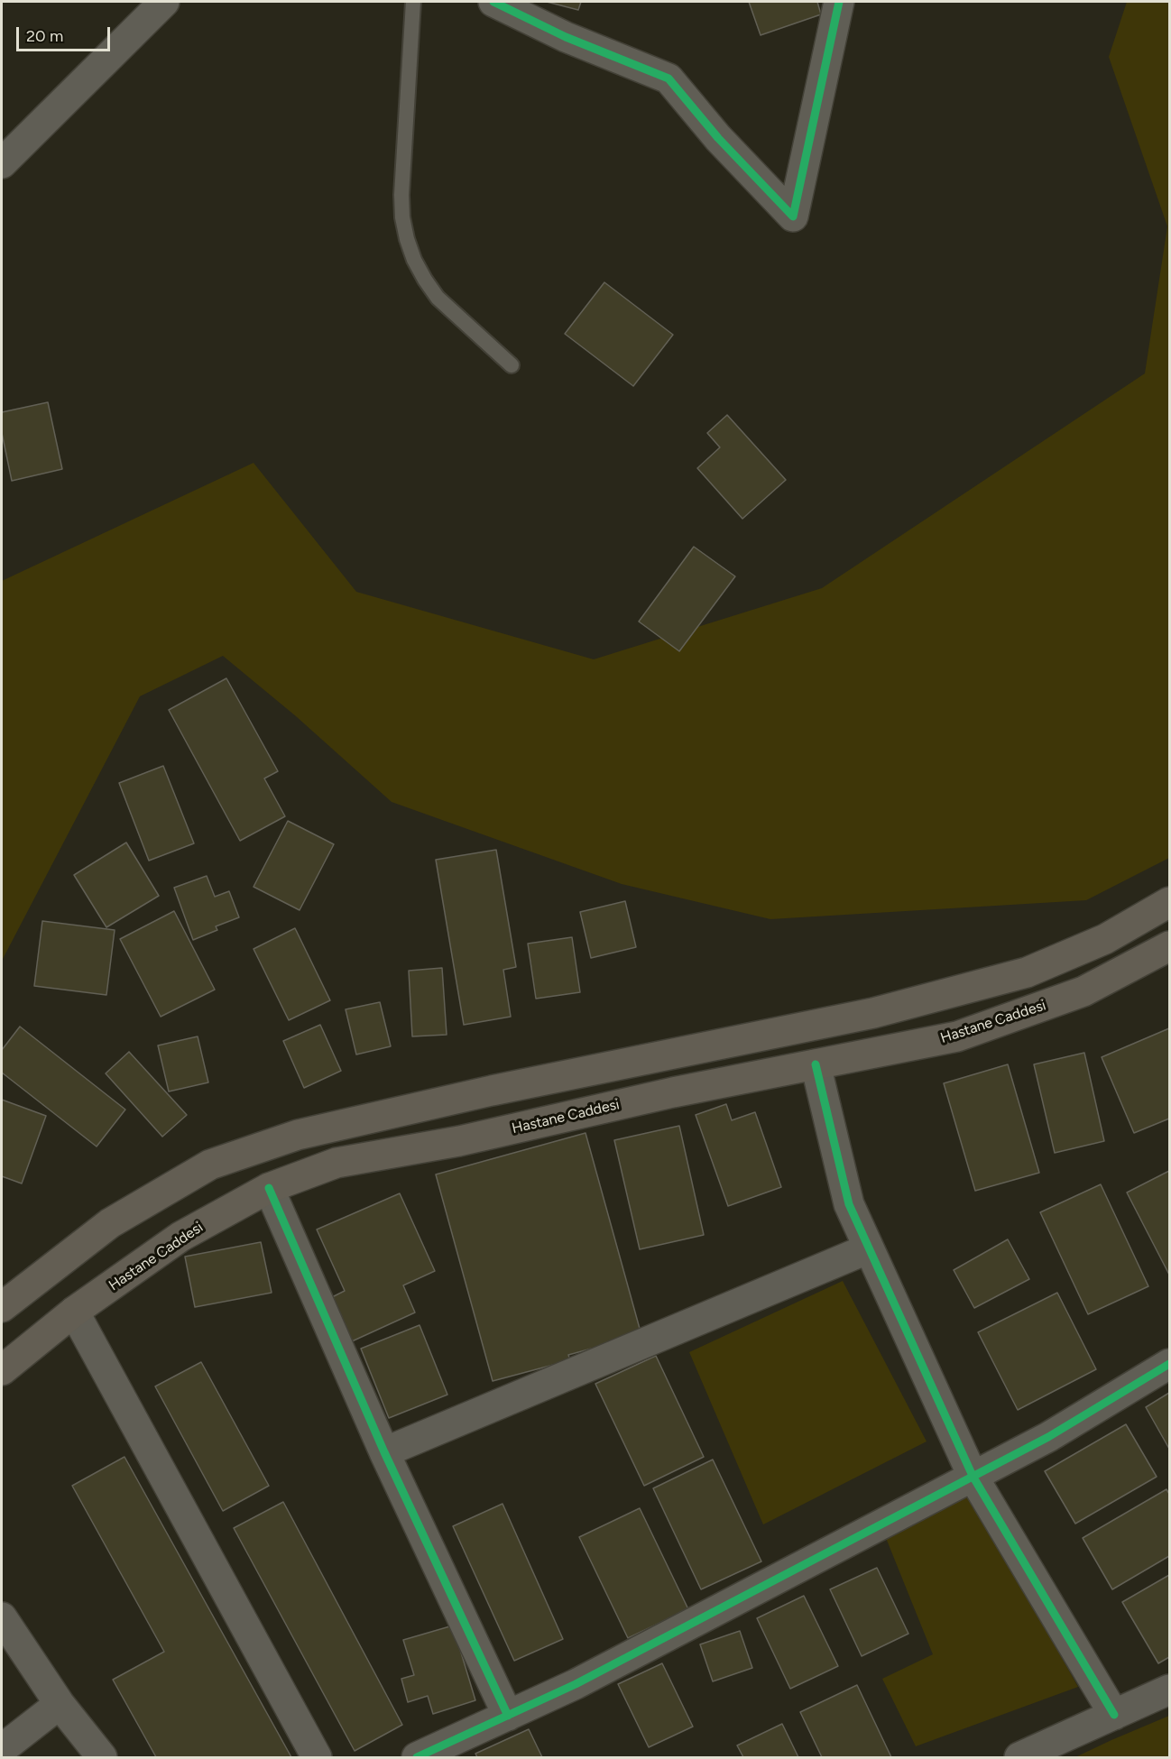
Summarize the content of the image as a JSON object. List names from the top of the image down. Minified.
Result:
{"streets":{"main road":["Hastane Caddesi"]},"scale_bar":"20 m"}
